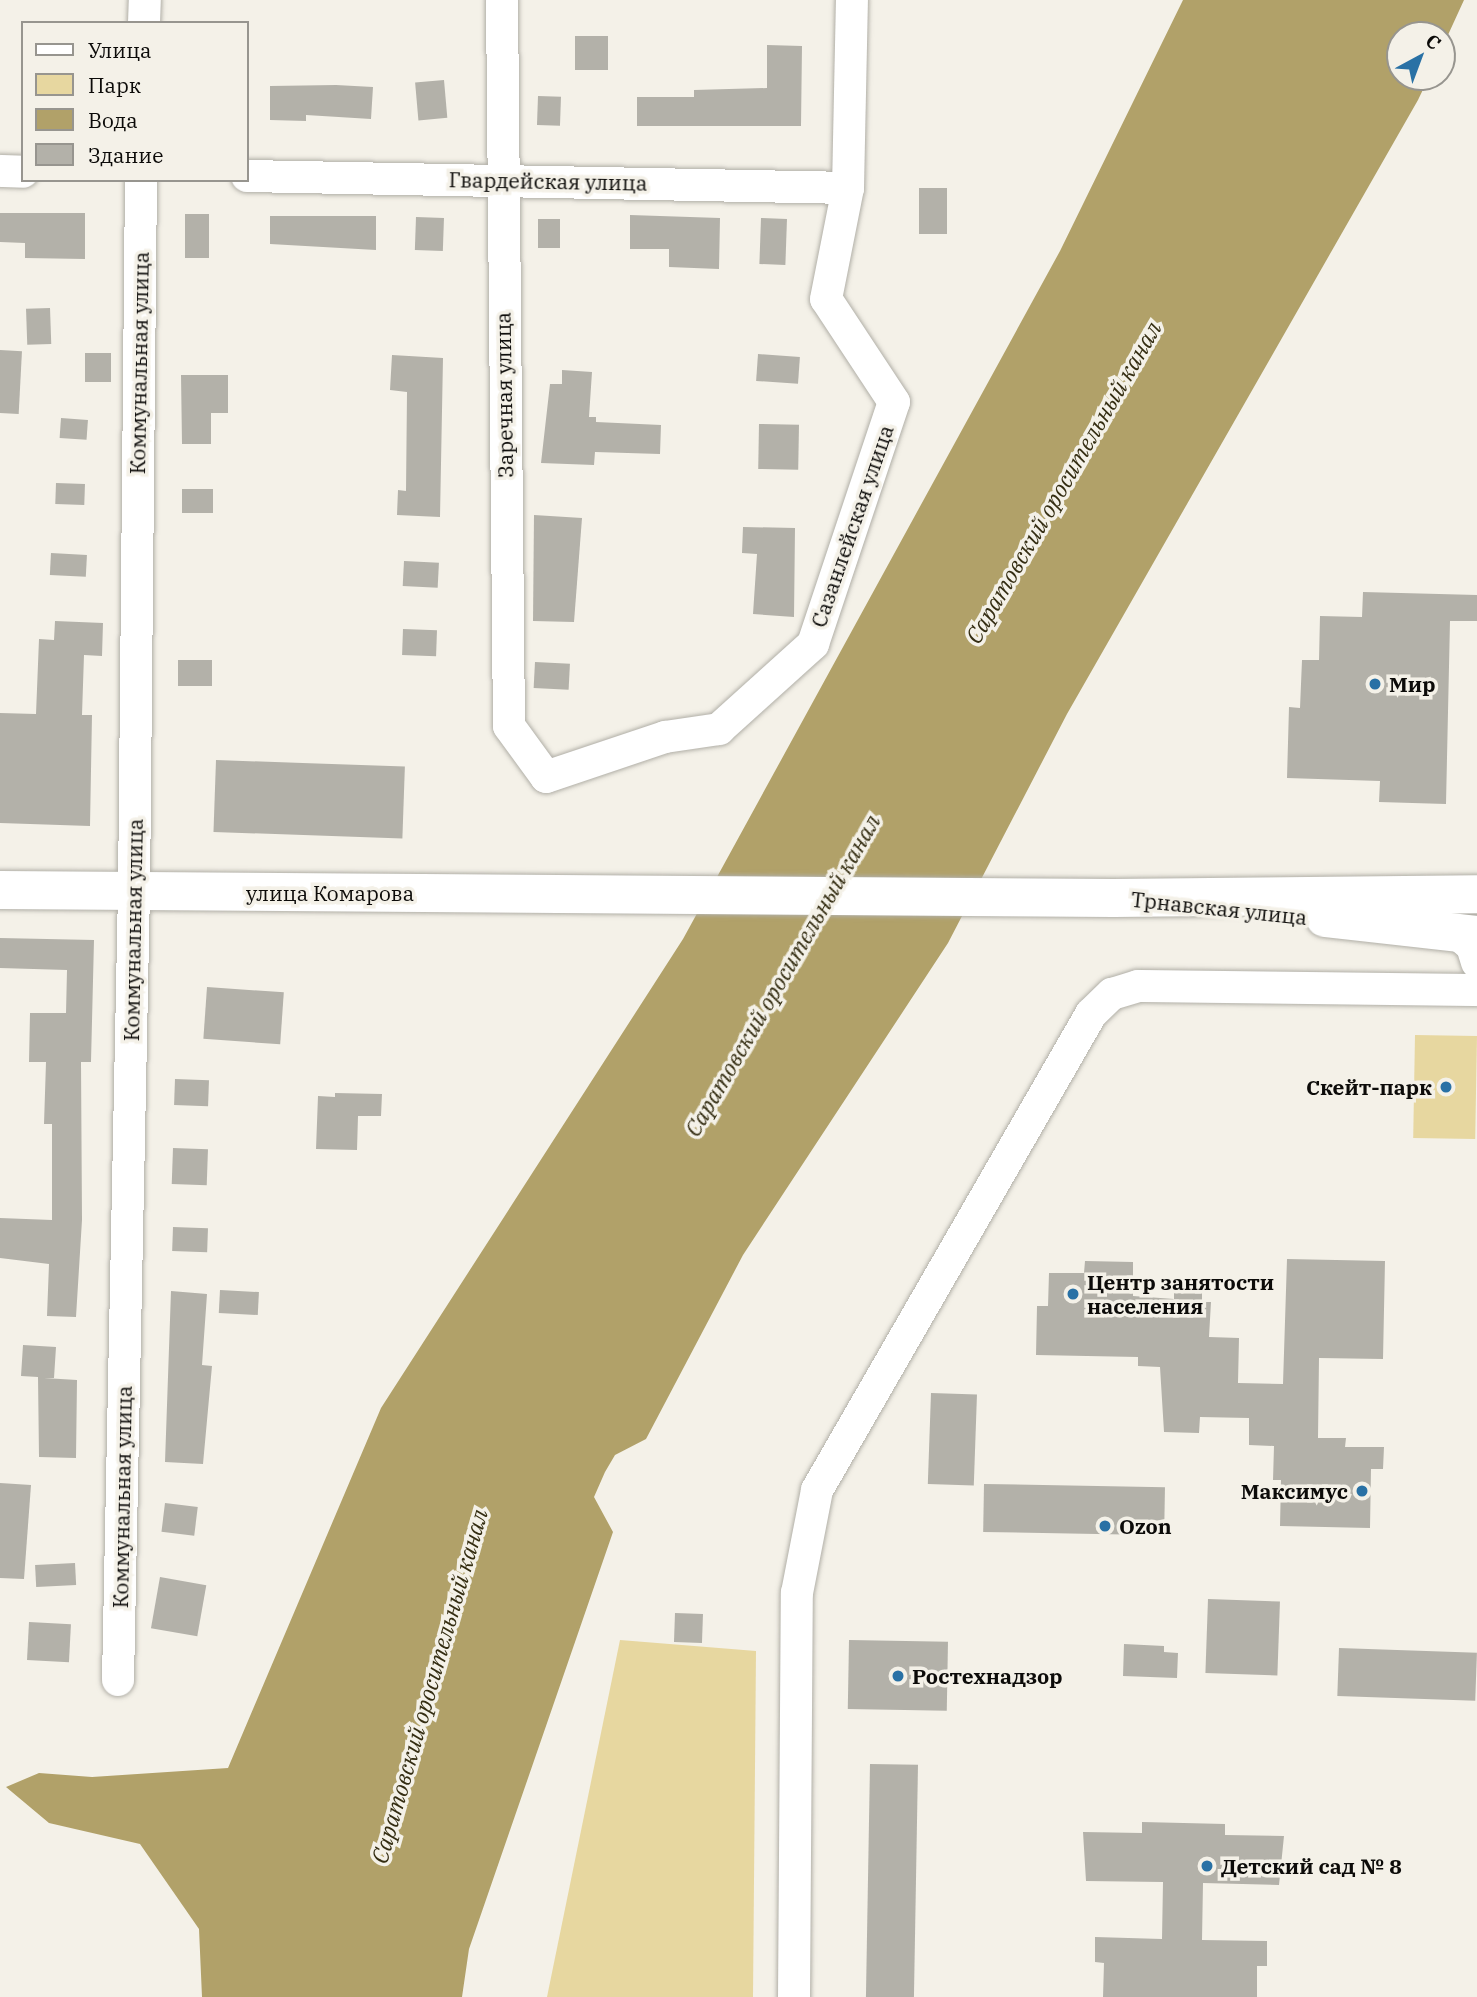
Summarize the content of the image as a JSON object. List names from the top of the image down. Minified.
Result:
{"streets":{"main road":["улица Комарова","Трнавская улица"],"street":["Гвардейская улица","Коммунальная улица","Заречная улица","Сазанлейская улица"]},"crossings":[["Гвардейская улица","Заречная улица"],["Гвардейская улица","Сазанлейская улица"],["Коммунальная улица","улица Комарова"],["Заречная улица","Сазанлейская улица"],["улица Комарова","Трнавская улица"]],"water":["Саратовский оросительный канал"],"places":["Мир","Скейт-парк","Центр занятости населения","Максимус","Ozon","Ростехнадзор","Детский сад № 8"],"legend":["Улица","Парк","Вода","Здание"],"north":"top right"}
